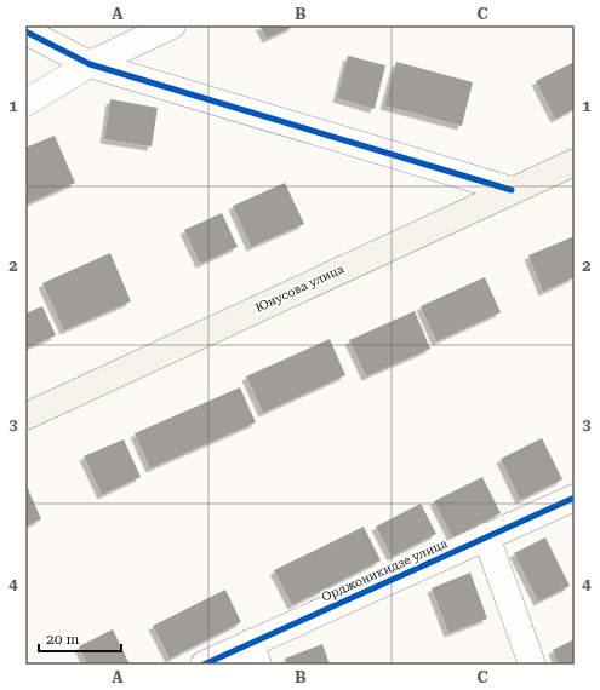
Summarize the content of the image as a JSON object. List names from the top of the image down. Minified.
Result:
{"streets":{"main road":["Юнусова улица"],"street":["Орджоникидзе улица"]},"scale_bar":"20 m","grid":{"columns":["A","B","C"],"rows":["1","2","3","4"]}}
